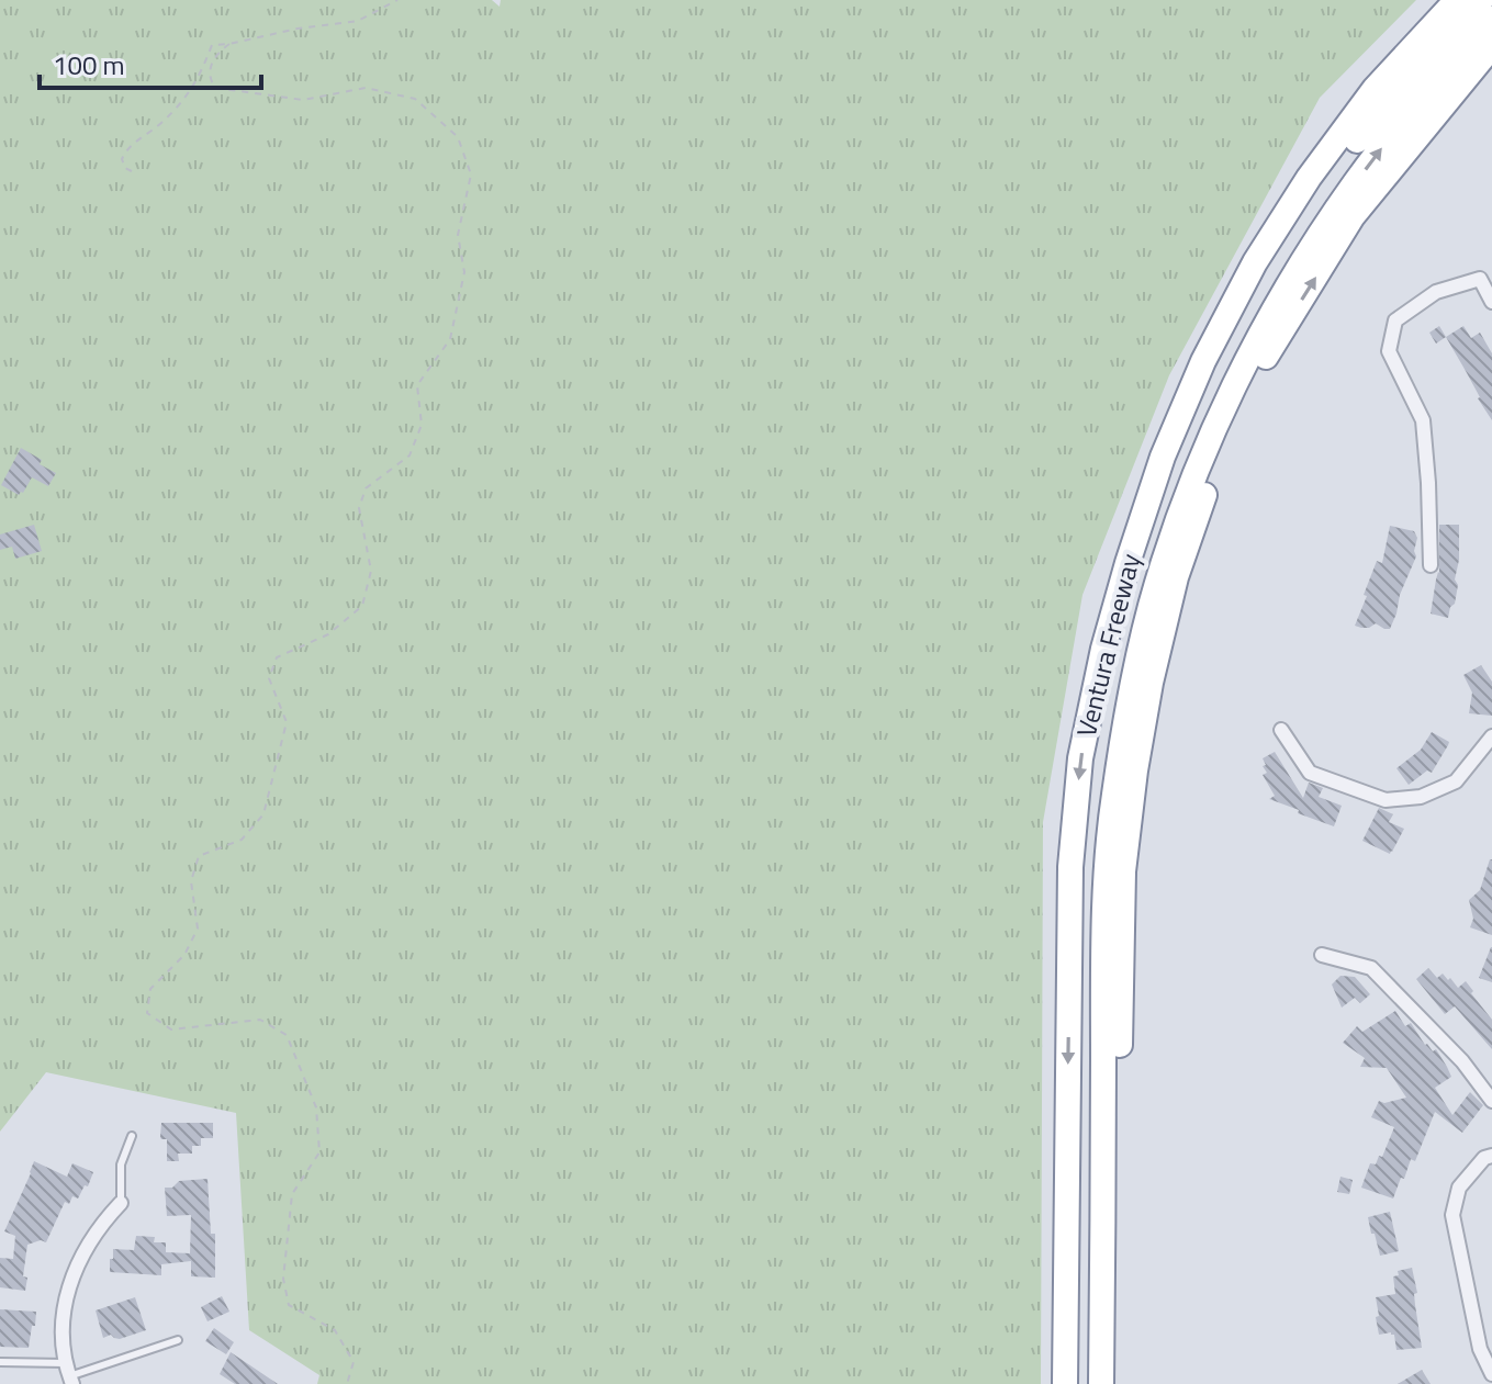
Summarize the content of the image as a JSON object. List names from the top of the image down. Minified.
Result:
{"streets":{"highway":["Ventura Freeway"]},"scale_bar":"100 m"}
